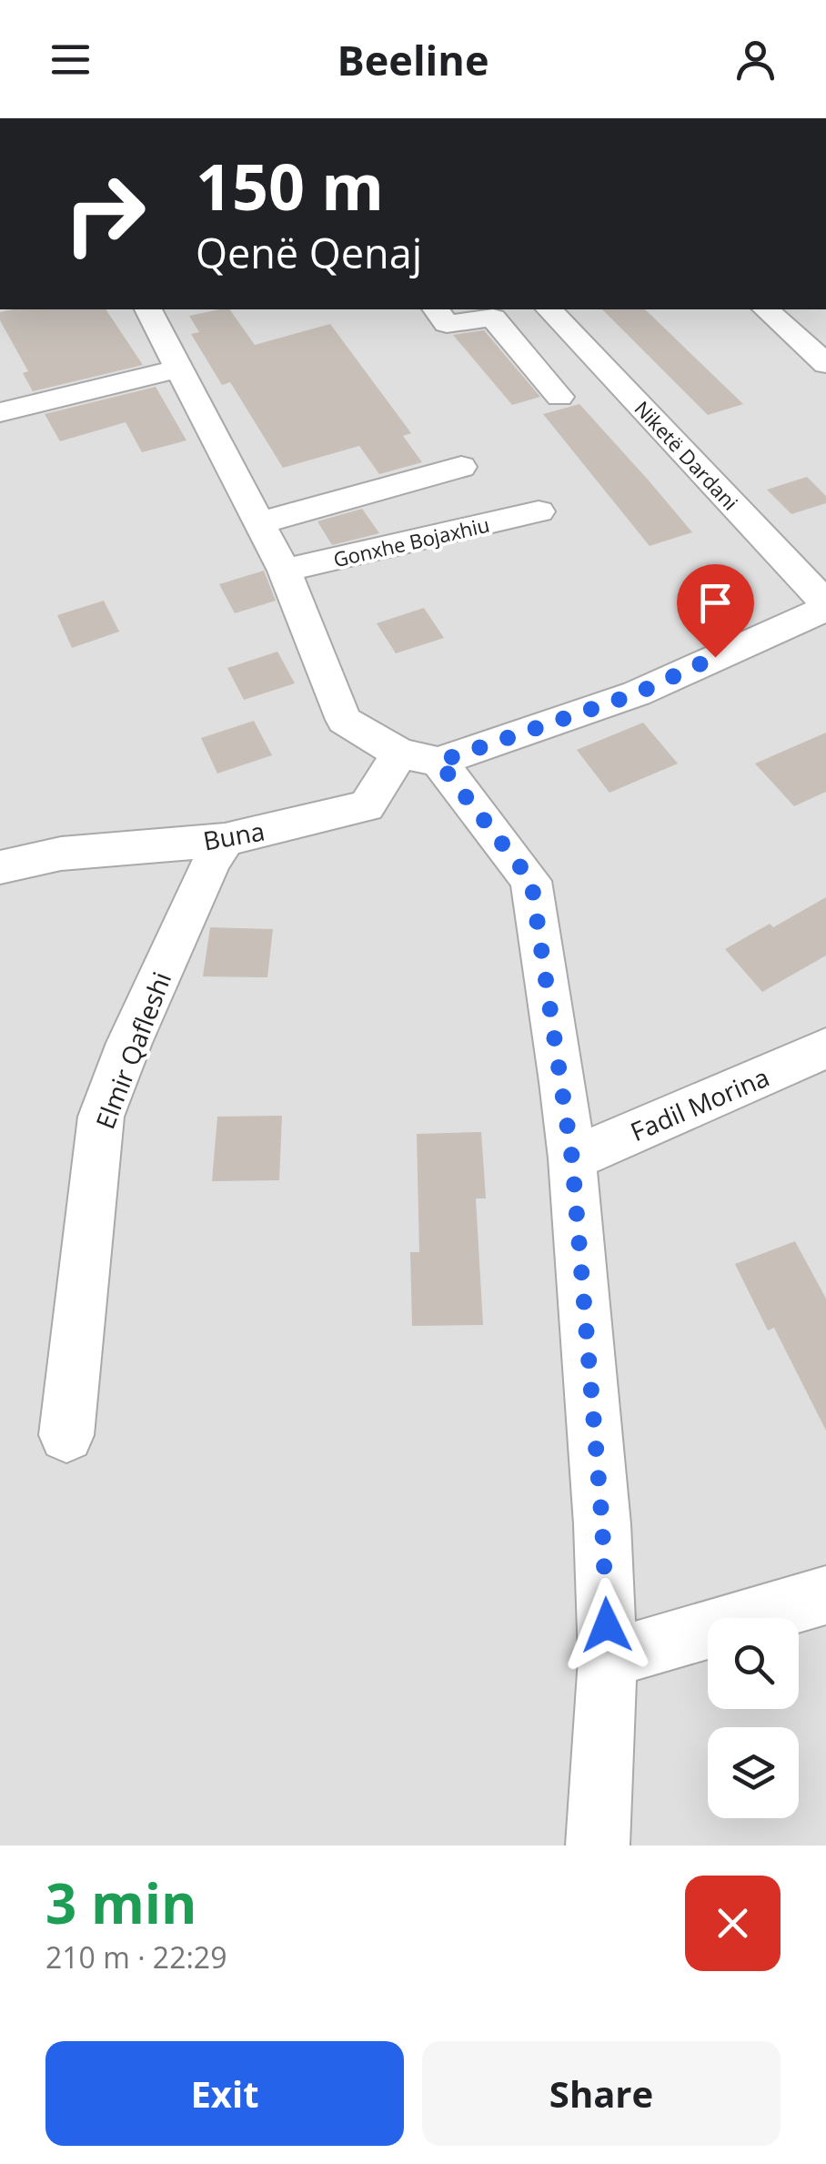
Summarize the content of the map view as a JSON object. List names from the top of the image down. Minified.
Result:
{"streets":{"street":["Niketë Dardani","Gonxhe Bojaxhiu","Buna","Elmir Qafleshi","Fadil Morina"]},"crossings":[["Buna","Elmir Qafleshi"]],"page":{"header":"Beeline","turn":["150 m","Qenë Qenaj"],"heading":["3 min","210 m · 22:29"],"buttons":["Exit","Share"]}}
